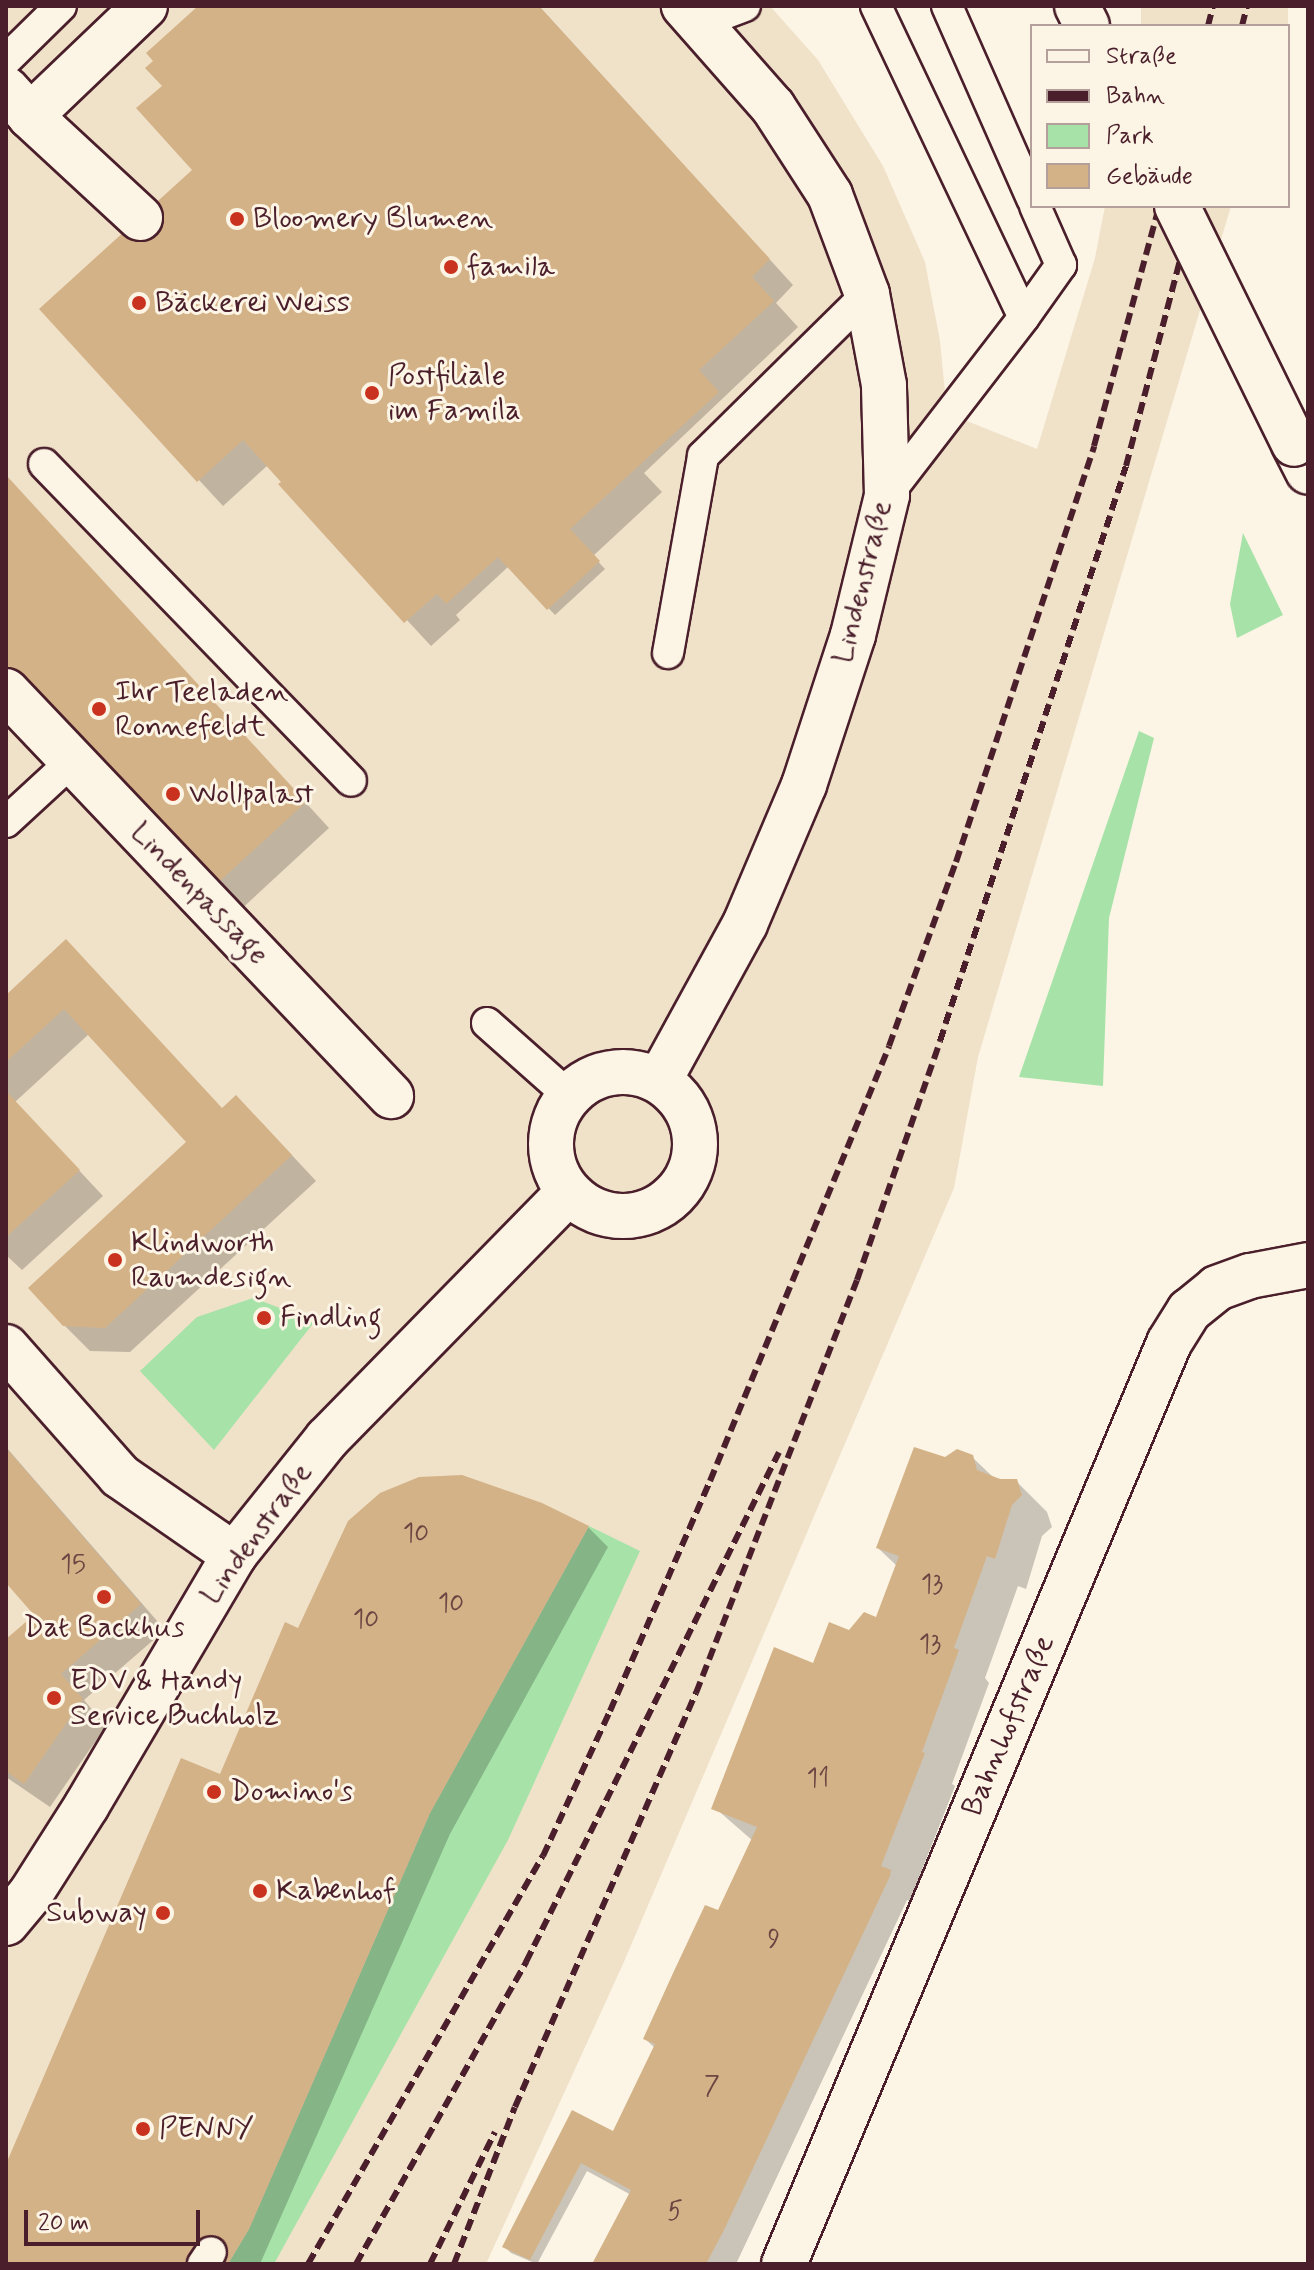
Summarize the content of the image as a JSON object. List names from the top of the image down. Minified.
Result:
{"streets":{"street":["Lindenstraße","Lindenpassage","Bahnhofstraße"]},"places":["Bloomery Blumen","famila","Bäckerei Weiss","Postfiliale im Famila","Ihr Teeladen Ronnefeldt","Wollpalast","Klindworth Raumdesign","Findling","Dat Backhus","EDV & Handy Service Buchholz","Domino's","Kabenhof","Subway","PENNY"],"house_numbers":["10","15","13","10","10","13","11","9","7","5"],"legend":["Straße","Bahn","Park","Gebäude"],"scale_bar":"20 m"}
